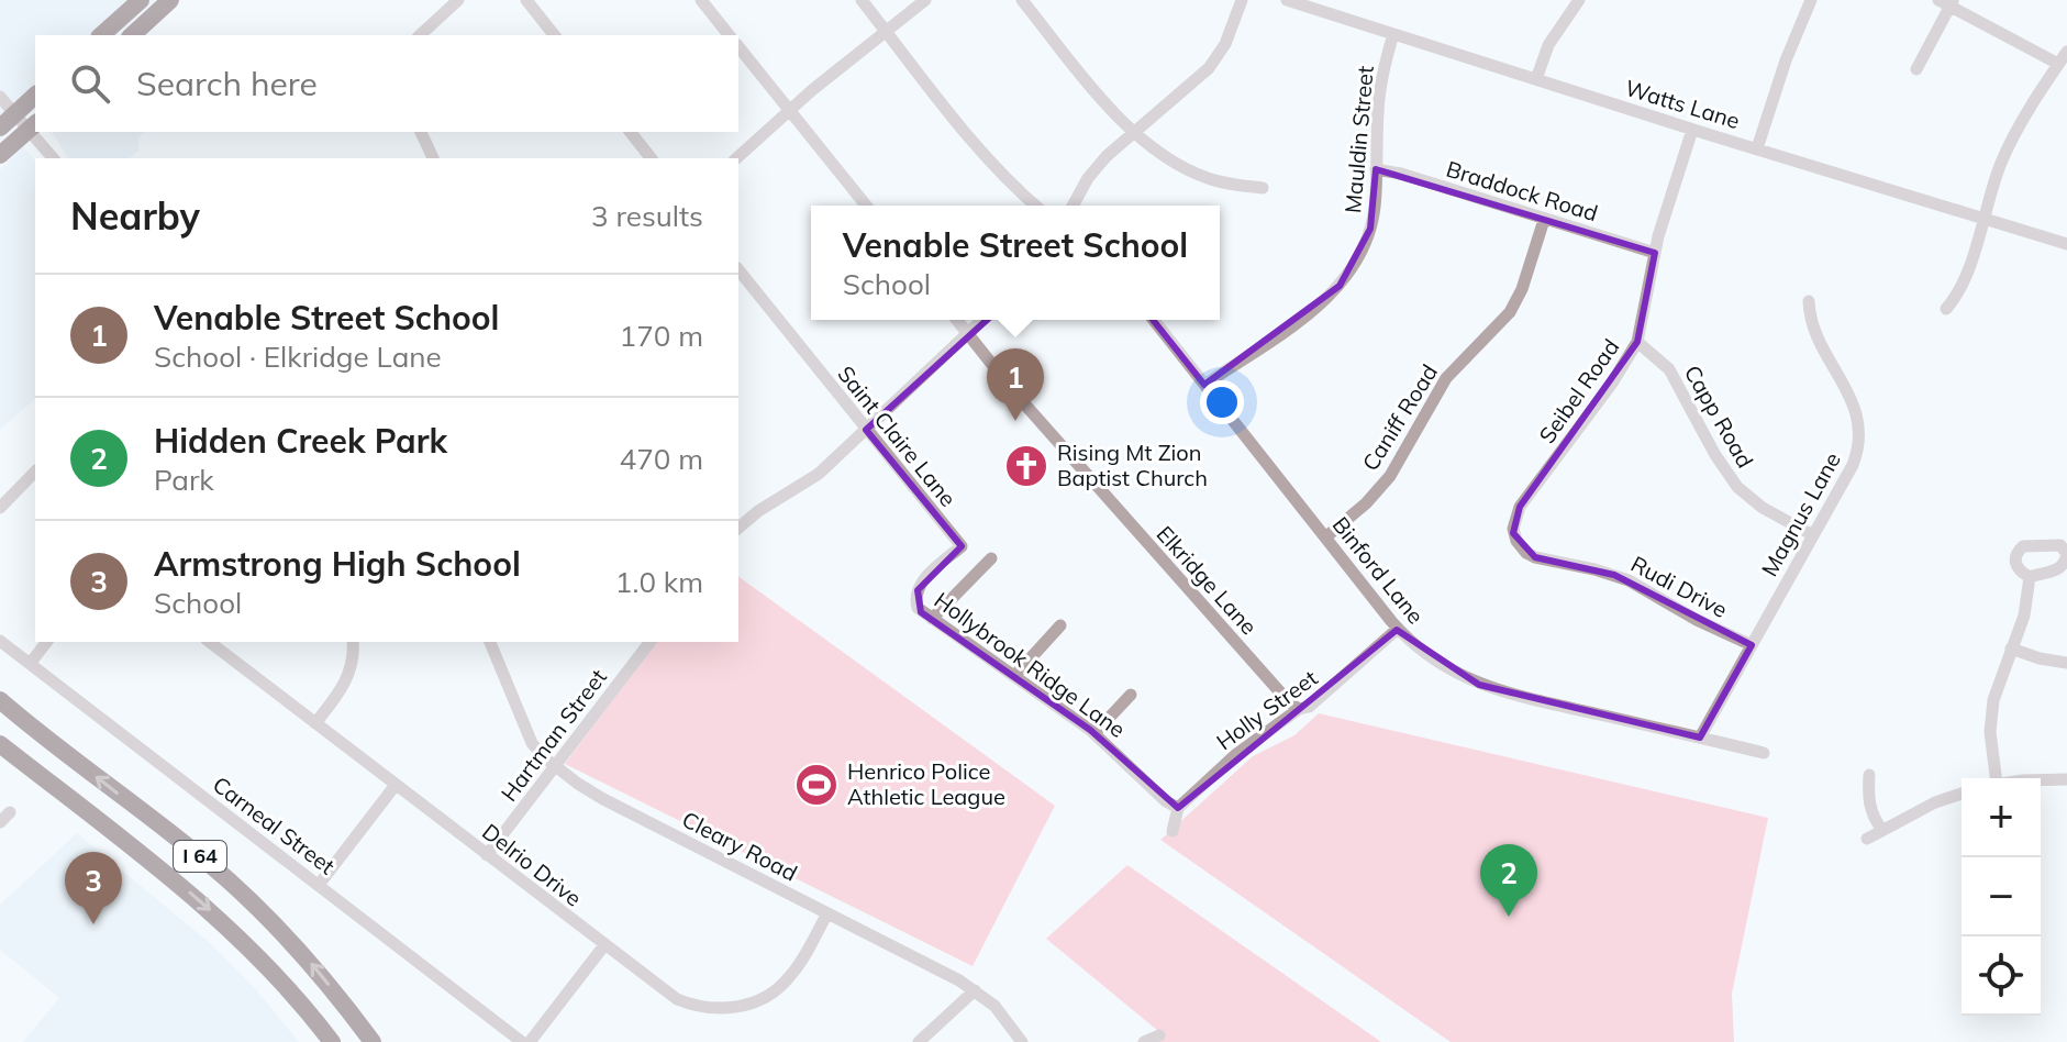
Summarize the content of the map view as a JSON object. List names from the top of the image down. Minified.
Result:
{"streets":{"highway":["I 64"],"street":["Watts Lane","Mauldin Street","Braddock Road","Seibel Road","Capp Road","Caniff Road","Saint Claire Lane","Magnus Lane","Binford Lane","Elkridge Lane","Rudi Drive","Hollybrook Ridge Lane","Holly Street","Hartman Street","Carneal Street","Cleary Road","Delrio Drive"]},"crossings":[["Watts Lane","Mauldin Street"],["Watts Lane","Seibel Road"],["Mauldin Street","Braddock Road"],["Mauldin Street","Binford Lane"],["Braddock Road","Seibel Road"],["Braddock Road","Caniff Road"],["Seibel Road","Capp Road"],["Seibel Road","Rudi Drive"],["Capp Road","Magnus Lane"],["Caniff Road","Binford Lane"],["Saint Claire Lane","Hollybrook Ridge Lane"],["Magnus Lane","Binford Lane"],["Magnus Lane","Rudi Drive"],["Binford Lane","Holly Street"],["Elkridge Lane","Holly Street"],["Hollybrook Ridge Lane","Holly Street"],["Hartman Street","Cleary Road"],["Hartman Street","Delrio Drive"],["Cleary Road","Delrio Drive"]],"places":{"church":["Rising Mt Zion Baptist Church"],"sports":["Henrico Police Athletic League"]},"page":{"search":"Search here","heading":["Nearby","3 results"],"popup":["Venable Street School","School"],"list":[{"mark":"1","name":"Venable Street School","note":"School · Elkridge Lane","value":"170 m"},{"mark":"2","name":"Hidden Creek Park","note":"Park","value":"470 m"},{"mark":"3","name":"Armstrong High School","note":"School","value":"1.0 km"}],"pins":["1","2","3"],"map_buttons":["+","−"]}}
